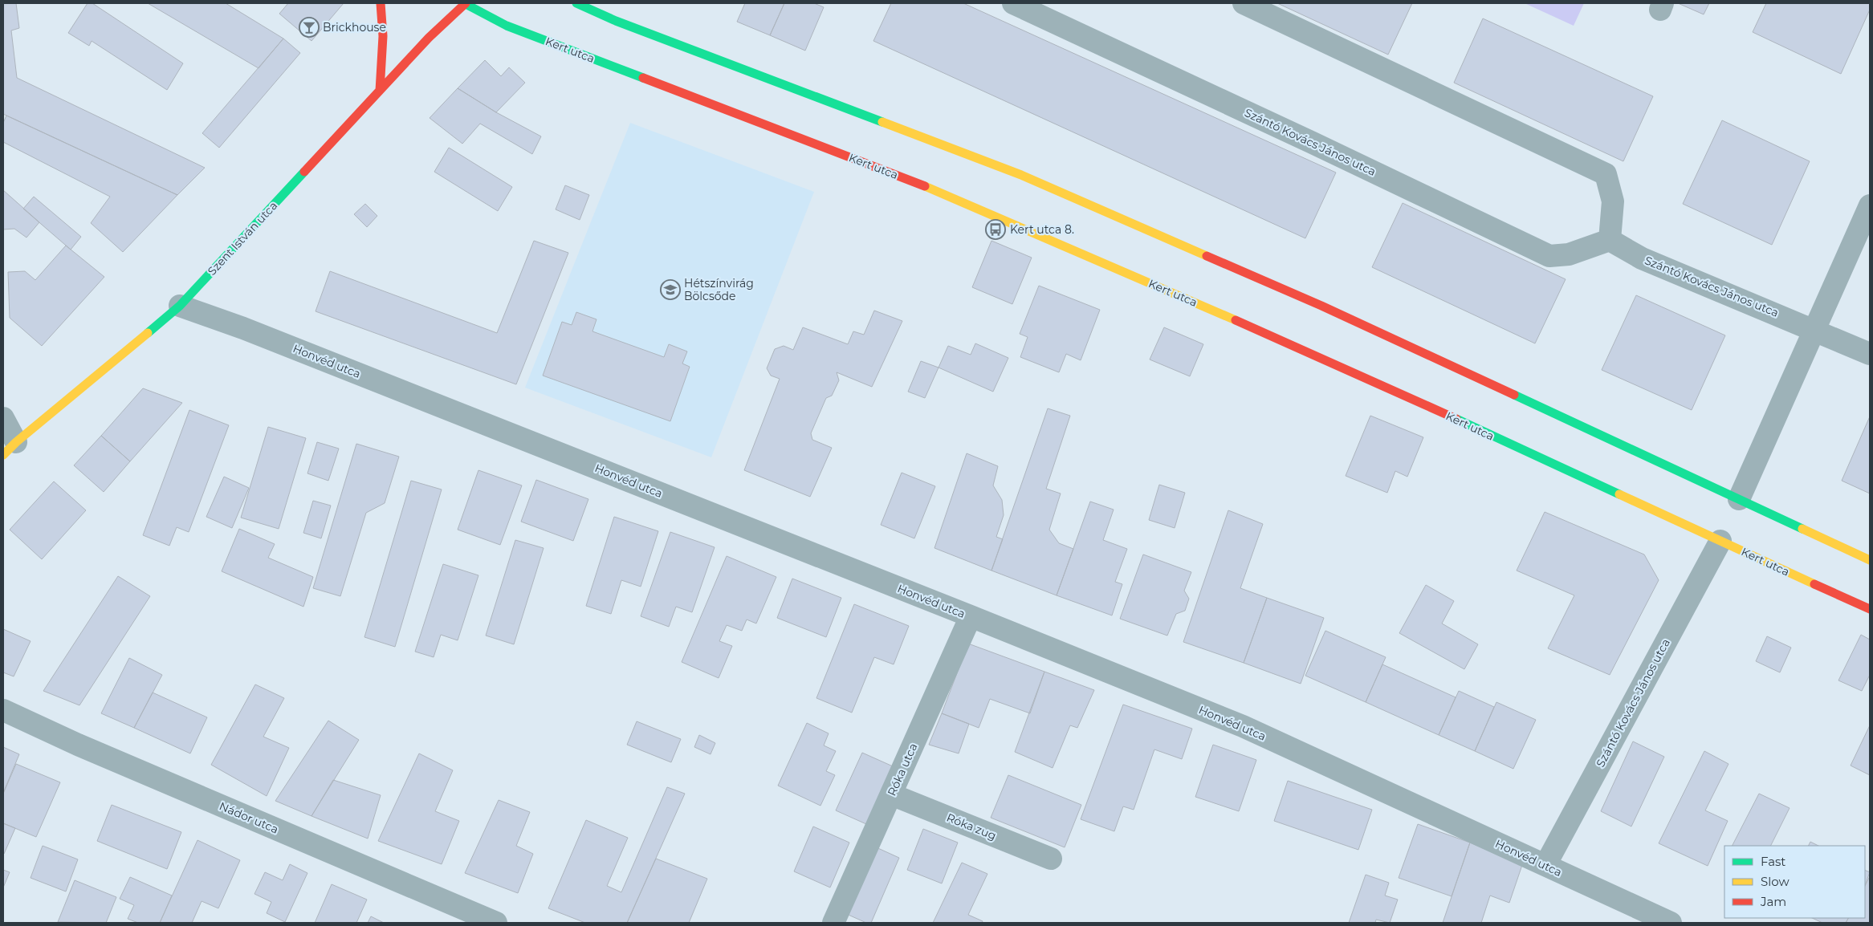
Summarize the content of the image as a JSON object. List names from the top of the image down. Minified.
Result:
{"streets":{"main road":["Kert utca","Szent István utca"],"street":["Szántó Kovács János utca","Honvéd utca","Róka utca","Nádor utca","Róka zug"]},"crossings":[["Kert utca","Szántó Kovács János utca"],["Kert utca","Szent István utca"],["Szántó Kovács János utca","Honvéd utca"],["Szent István utca","Honvéd utca"],["Honvéd utca","Róka utca"],["Róka utca","Róka zug"]],"places":{"bar":["Brickhouse"],"bus stop":["Kert utca 8."],"school or university":["Hétszínvirág Bölcsőde"]},"legend":["Fast","Slow","Jam"]}
